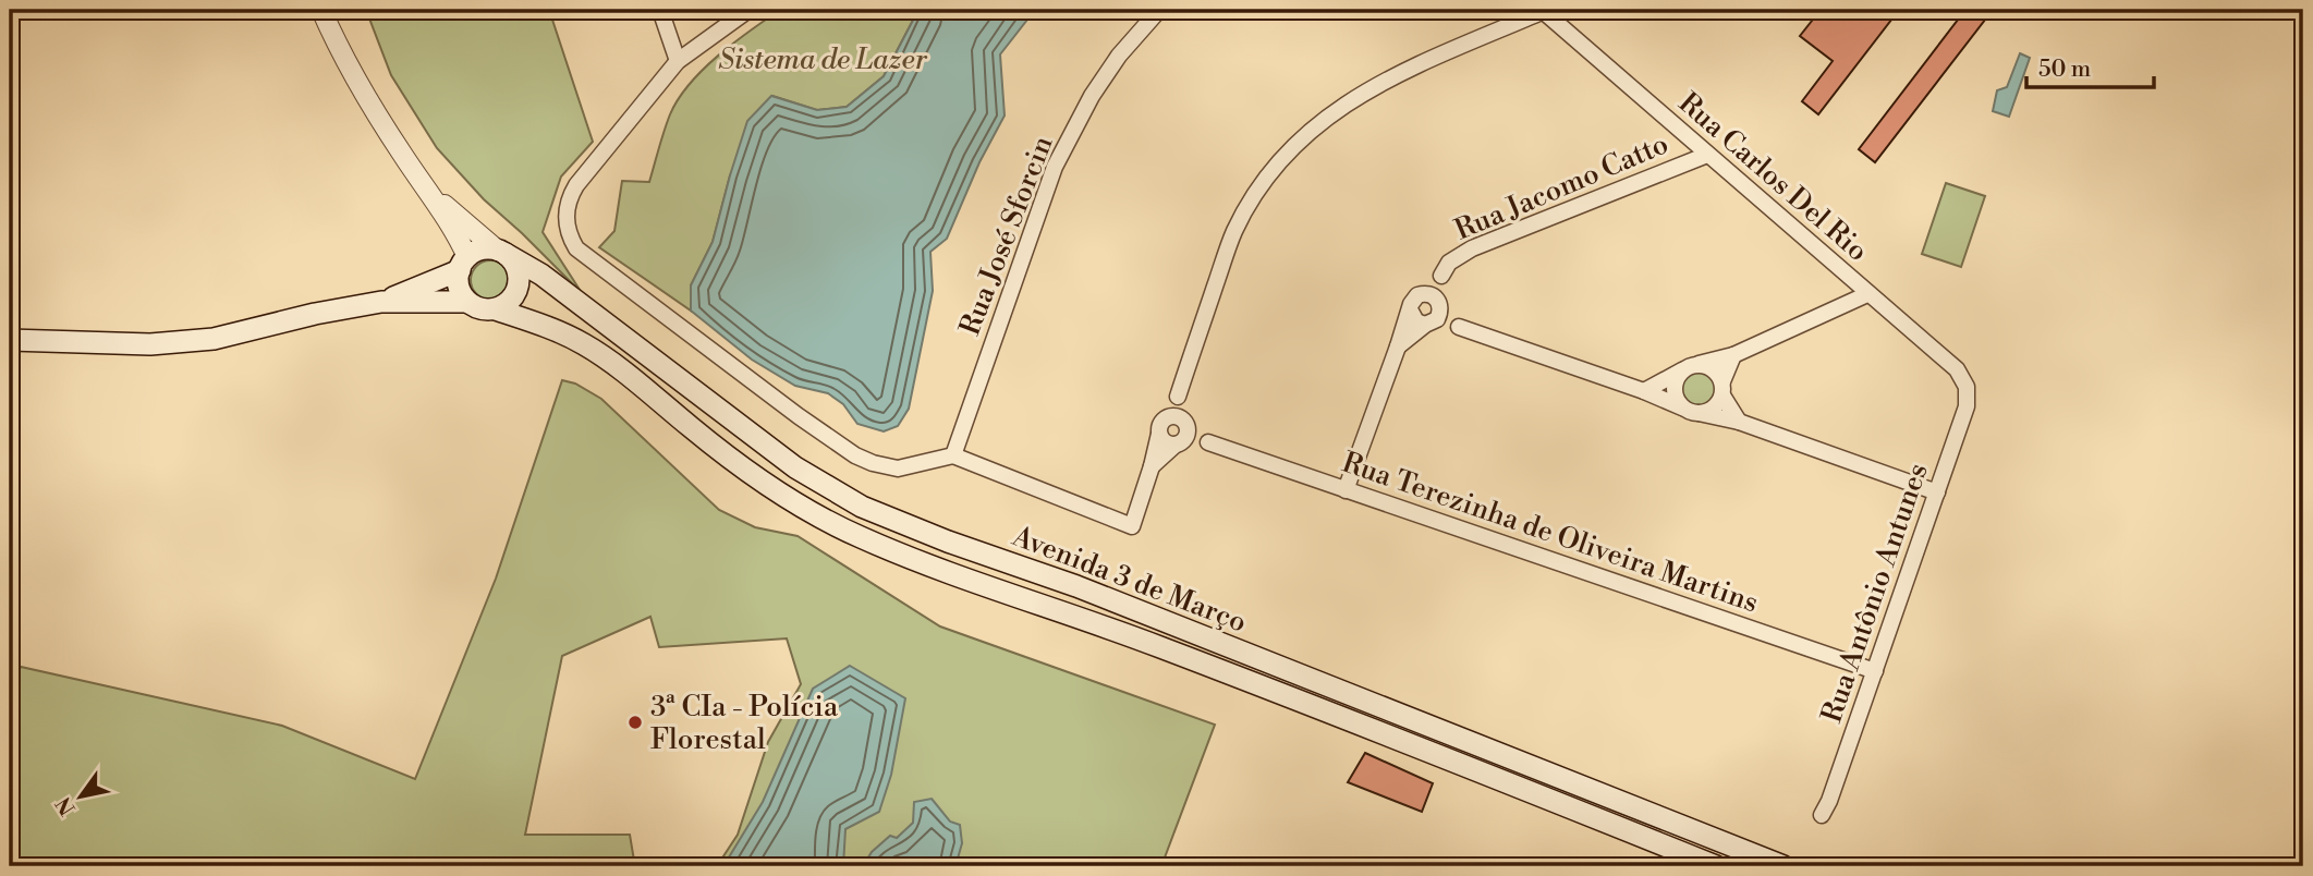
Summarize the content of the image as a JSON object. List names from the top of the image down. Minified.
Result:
{"streets":{"main road":["Avenida 3 de Março"],"street":["Rua Carlos Del Rio","Rua Jacomo Catto","Rua José Sforcin","Rua Terezinha de Oliveira Martins","Rua Antônio Antunes"]},"crossings":[["Rua Carlos Del Rio","Rua Jacomo Catto"],["Rua Carlos Del Rio","Rua Antônio Antunes"],["Rua Terezinha de Oliveira Martins","Rua Antônio Antunes"]],"parks":["Sistema de Lazer"],"places":["3ª CIa - Polícia Florestal"],"scale_bar":"50 m","north":"bottom left"}
